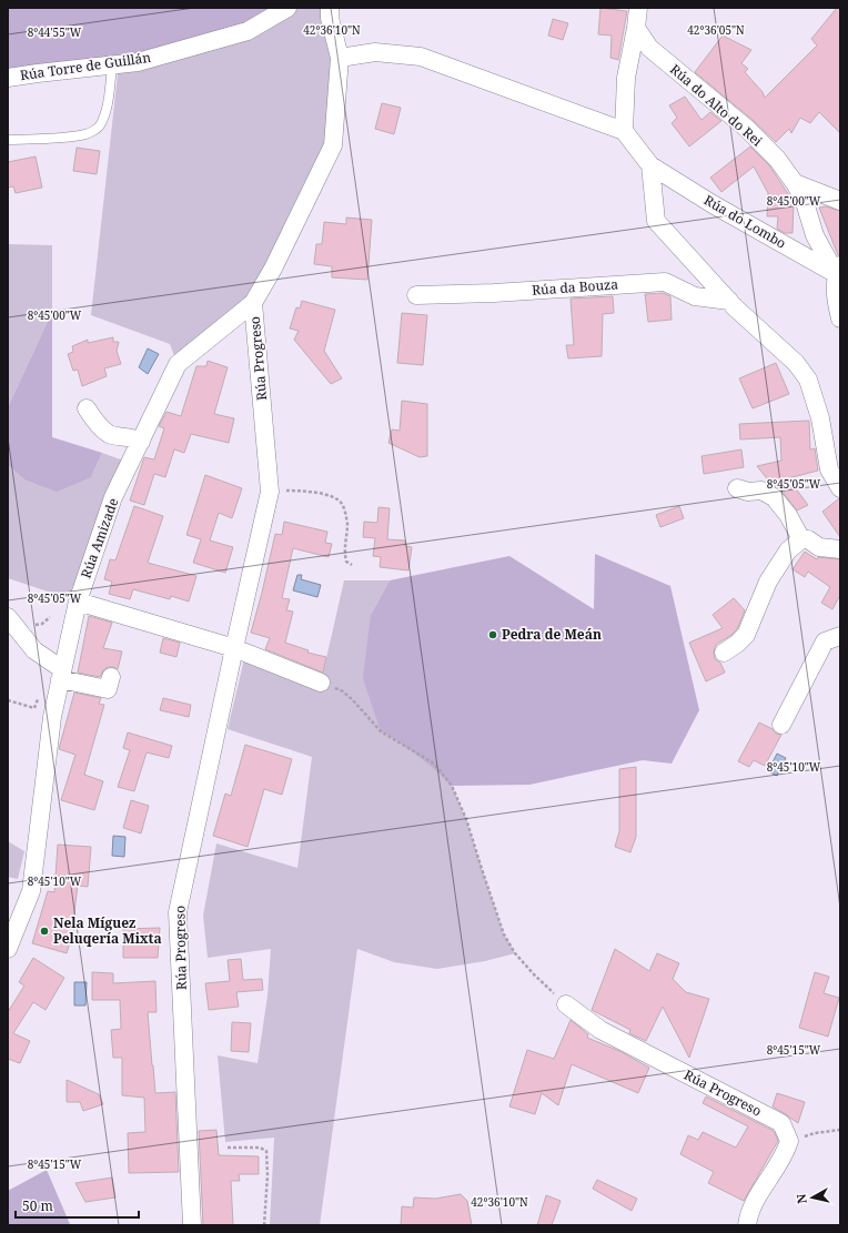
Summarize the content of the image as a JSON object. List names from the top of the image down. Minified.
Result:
{"streets":{"street":["Rúa Torre de Guillán","Rúa do Alto do Rei","Rúa do Lombo","Rúa da Bouza","Rúa Progreso","Rúa Amizade"]},"crossings":[["Rúa do Alto do Rei","Rúa do Lombo"],["Rúa Progreso","Rúa Amizade"]],"places":["Pedra de Meán","Nela Míguez Peluqería Mixta"],"scale_bar":"50 m","north":"left","coordinates":["42°36'10\"N","42°36'05\"N","8°44'55\"W","8°45'00\"W","8°45'05\"W","8°45'10\"W","8°45'15\"W"]}
